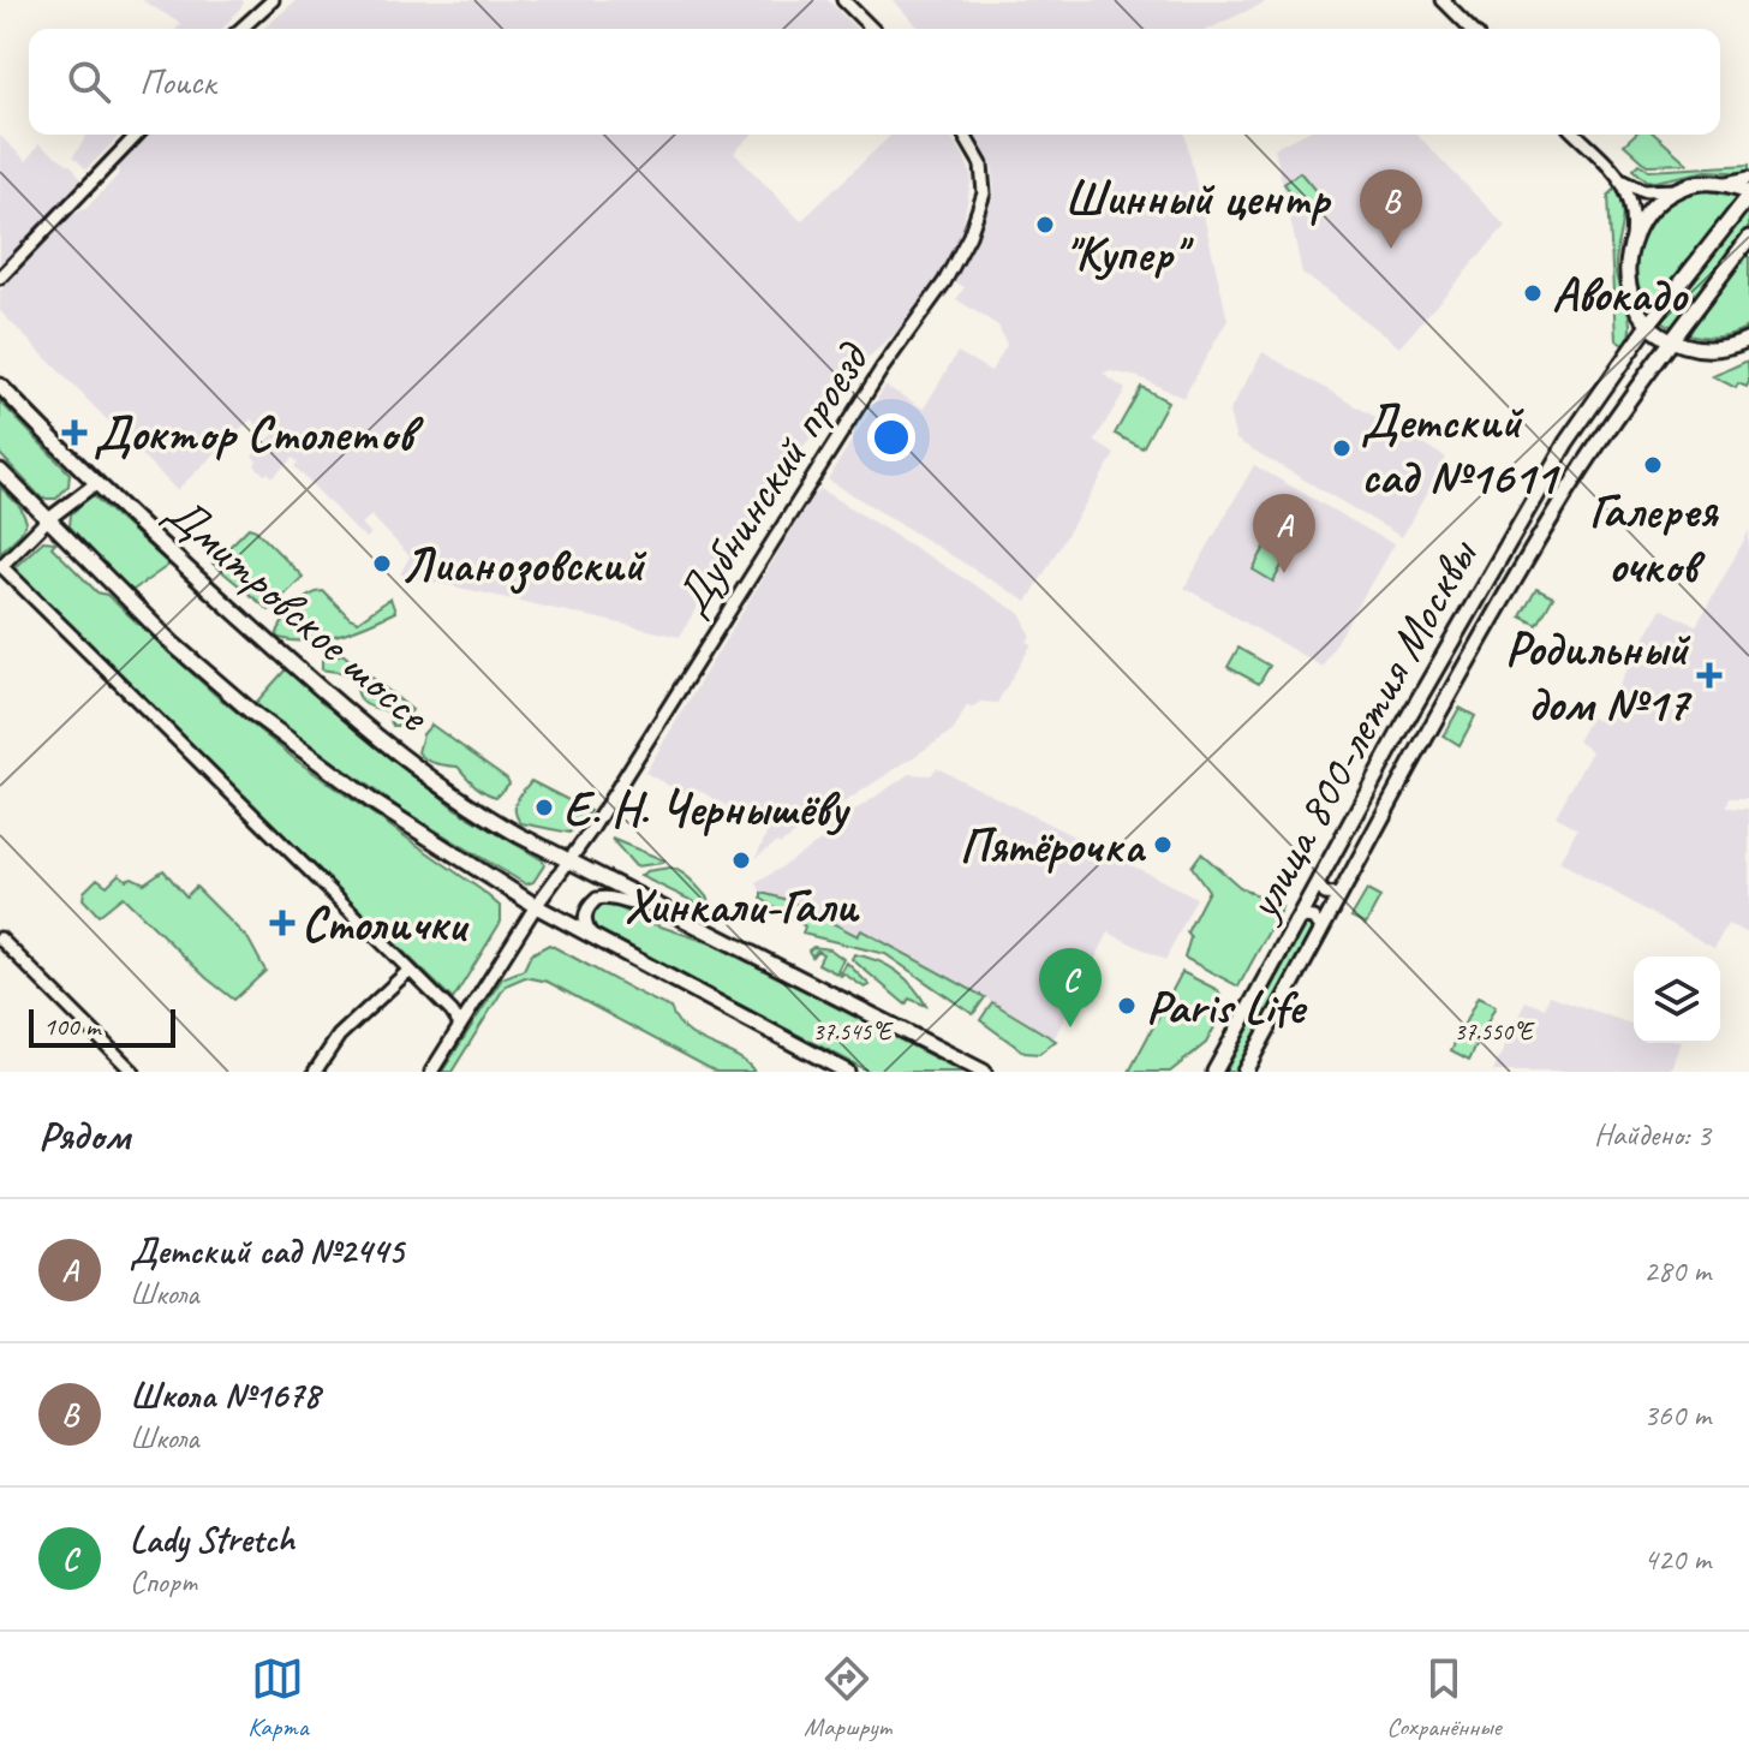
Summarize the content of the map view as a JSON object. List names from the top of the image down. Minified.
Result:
{"streets":{"main road":["Дмитровское шоссе","улица 800-летия Москвы"],"street":["Дубнинский проезд"]},"crossings":[["Дубнинский проезд","Дмитровское шоссе"]],"places":{"other":["Шинный центр \"Купер\"","Авокадо","Детский сад №1611","Галерея очков","Лианозовский","Е. Н. Чернышёву","Пятёрочка","Хинкали-Гали","Paris Life"],"health":["Доктор Столетов","Родильный дом №17","Столички"]},"scale_bar":"100 m","page":{"search":"Поиск","pins":["B","A","C"],"scale":"100 m","heading":["Рядом","Найдено: 3"],"list":[{"mark":"A","name":"Детский сад №2445","note":"Школа","value":"280 m"},{"mark":"B","name":"Школа №1678","note":"Школа","value":"360 m"},{"mark":"C","name":"Lady Stretch","note":"Спорт","value":"420 m"}],"nav":["Карта","Маршрут","Сохранённые"]},"coordinates":["37.545°E","37.550°E"]}
